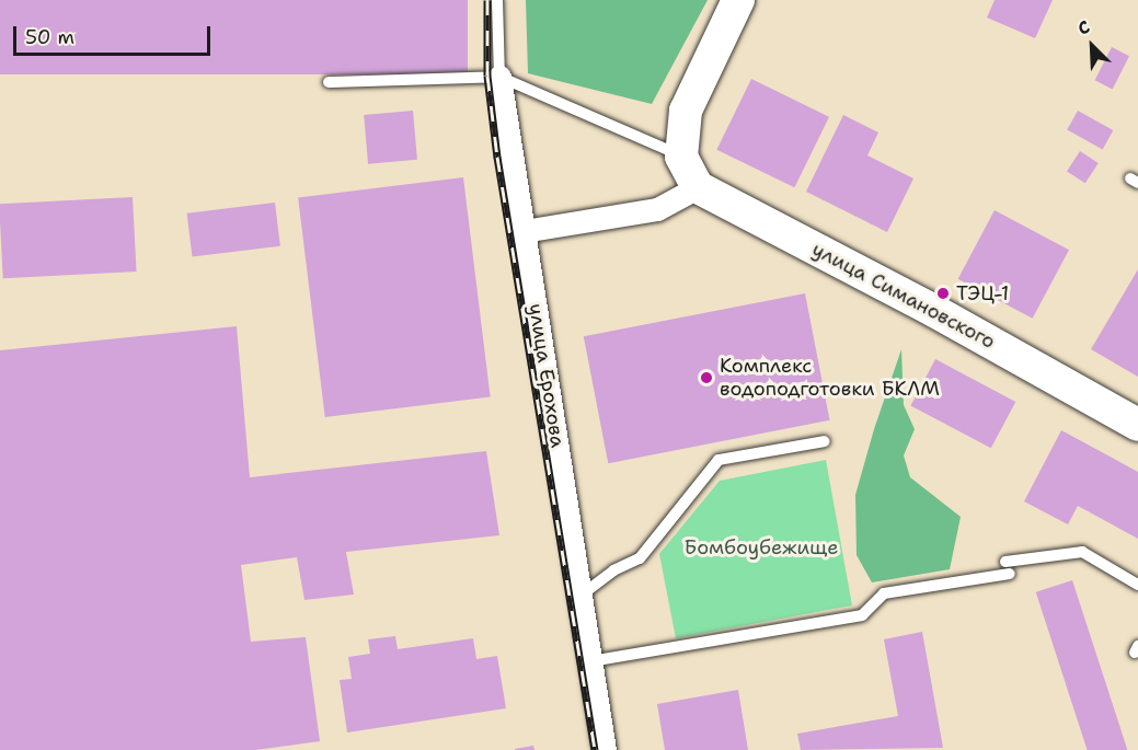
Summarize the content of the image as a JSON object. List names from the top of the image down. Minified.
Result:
{"streets":{"street":["улица Симановского","улица Ерохова"]},"parks":["Бомбоубежище"],"places":["ТЭЦ-1","Комплекс водоподготовки БКЛМ"],"scale_bar":"50 m","north":"top left"}
